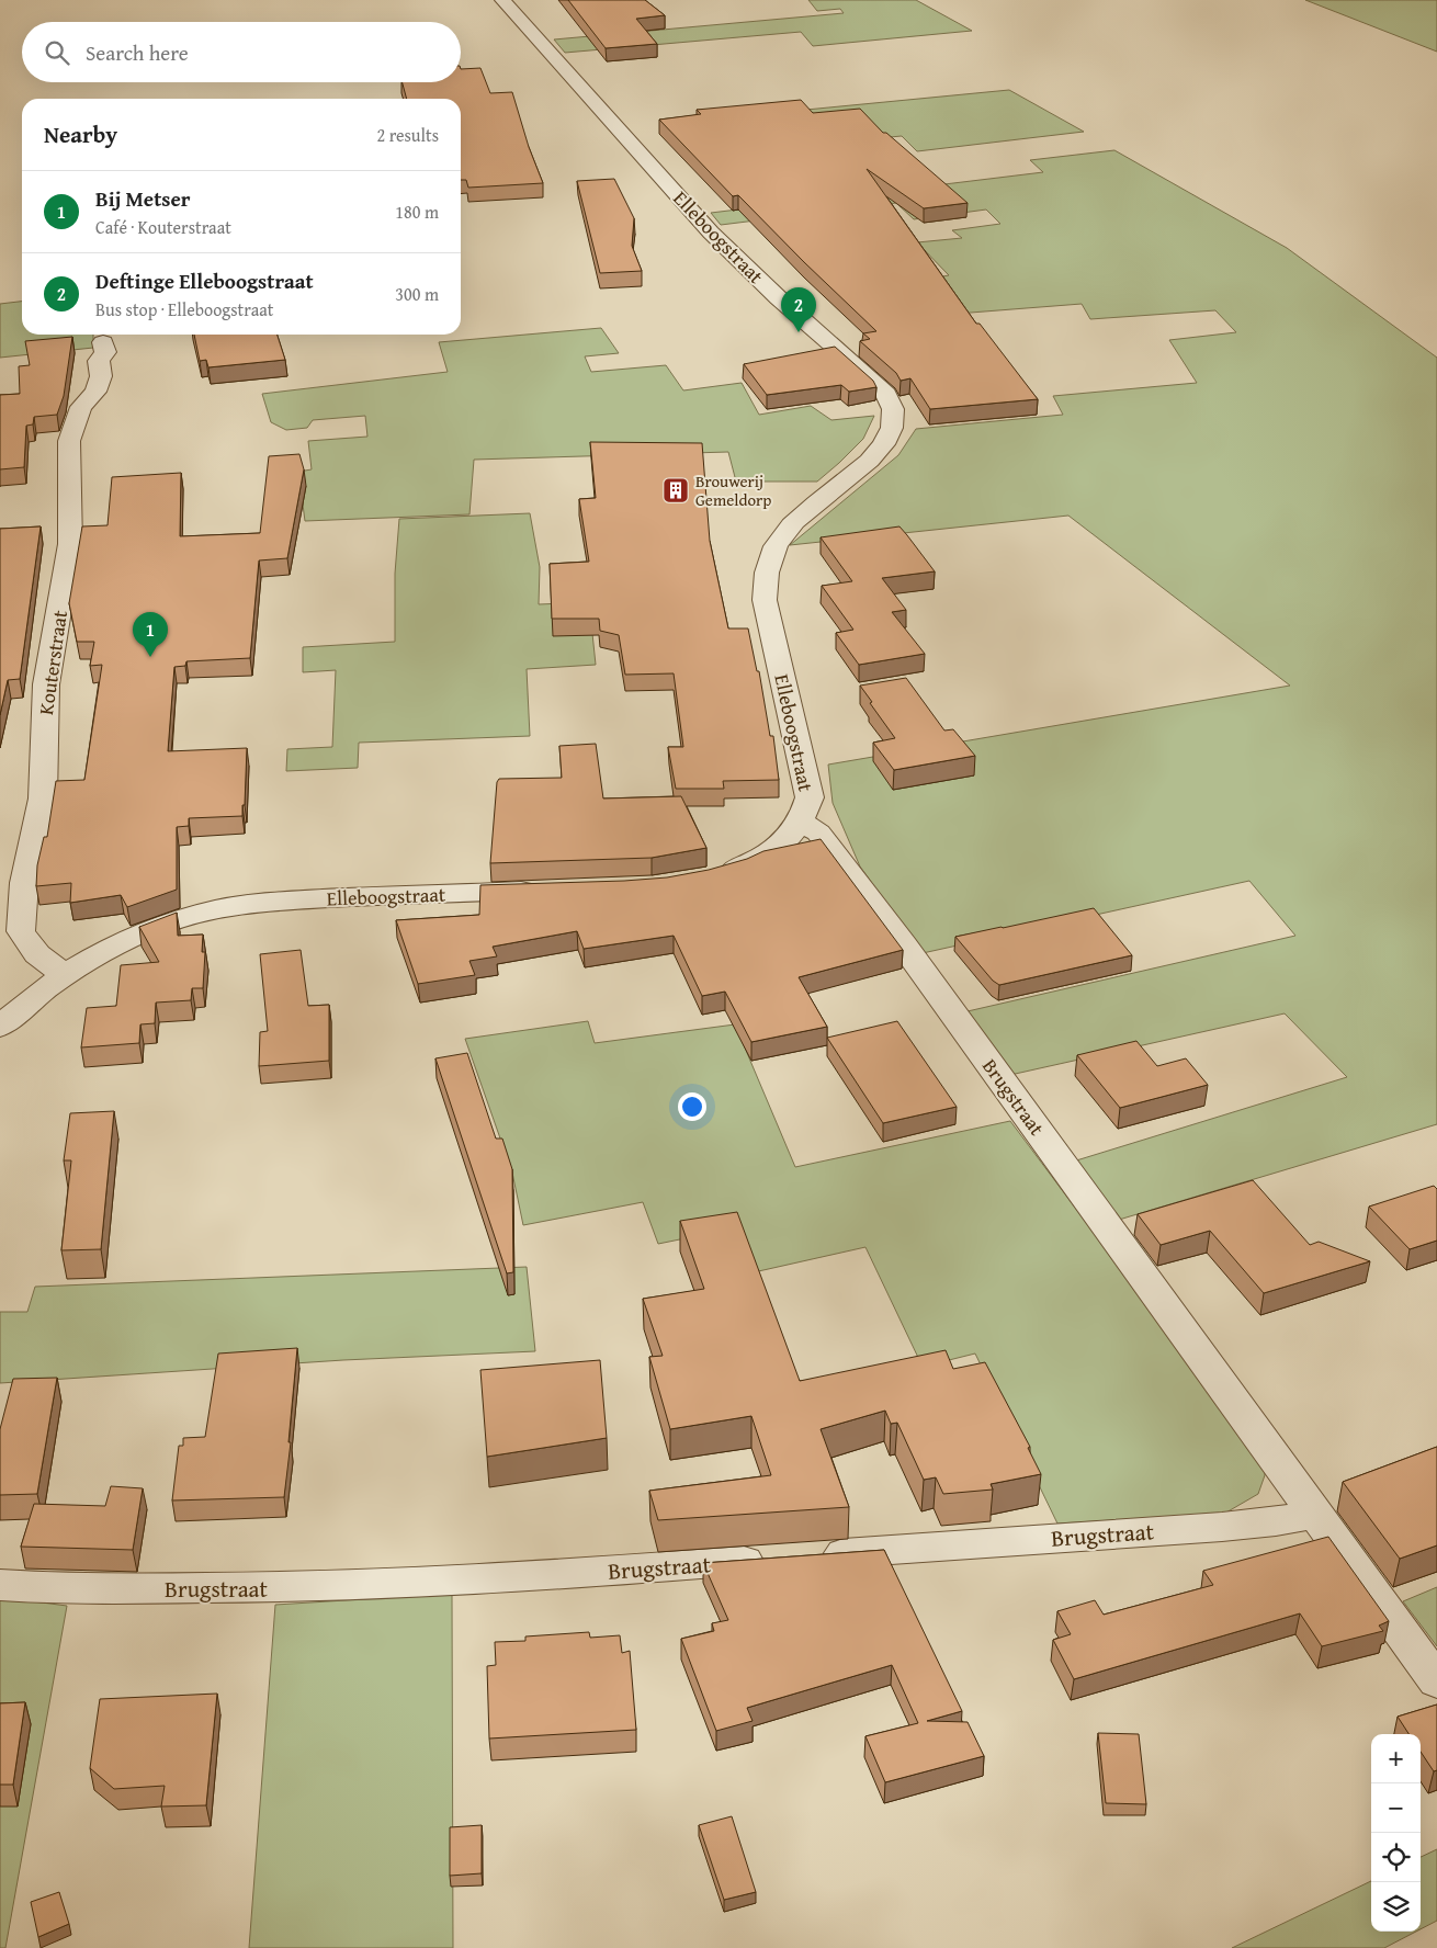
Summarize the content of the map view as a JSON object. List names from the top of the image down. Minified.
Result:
{"streets":{"street":["Elleboogstraat","Kouterstraat","Brugstraat"]},"crossings":[["Elleboogstraat","Kouterstraat"],["Elleboogstraat","Brugstraat"]],"places":{"building":["Brouwerij Gemeldorp"]},"page":{"search":"Search here","heading":["Nearby","2 results"],"list":[{"mark":"1","name":"Bij Metser","note":"Café · Kouterstraat","value":"180 m"},{"mark":"2","name":"Deftinge Elleboogstraat","note":"Bus stop · Elleboogstraat","value":"300 m"}],"pins":["2","1"],"map_buttons":["+","−"]}}
